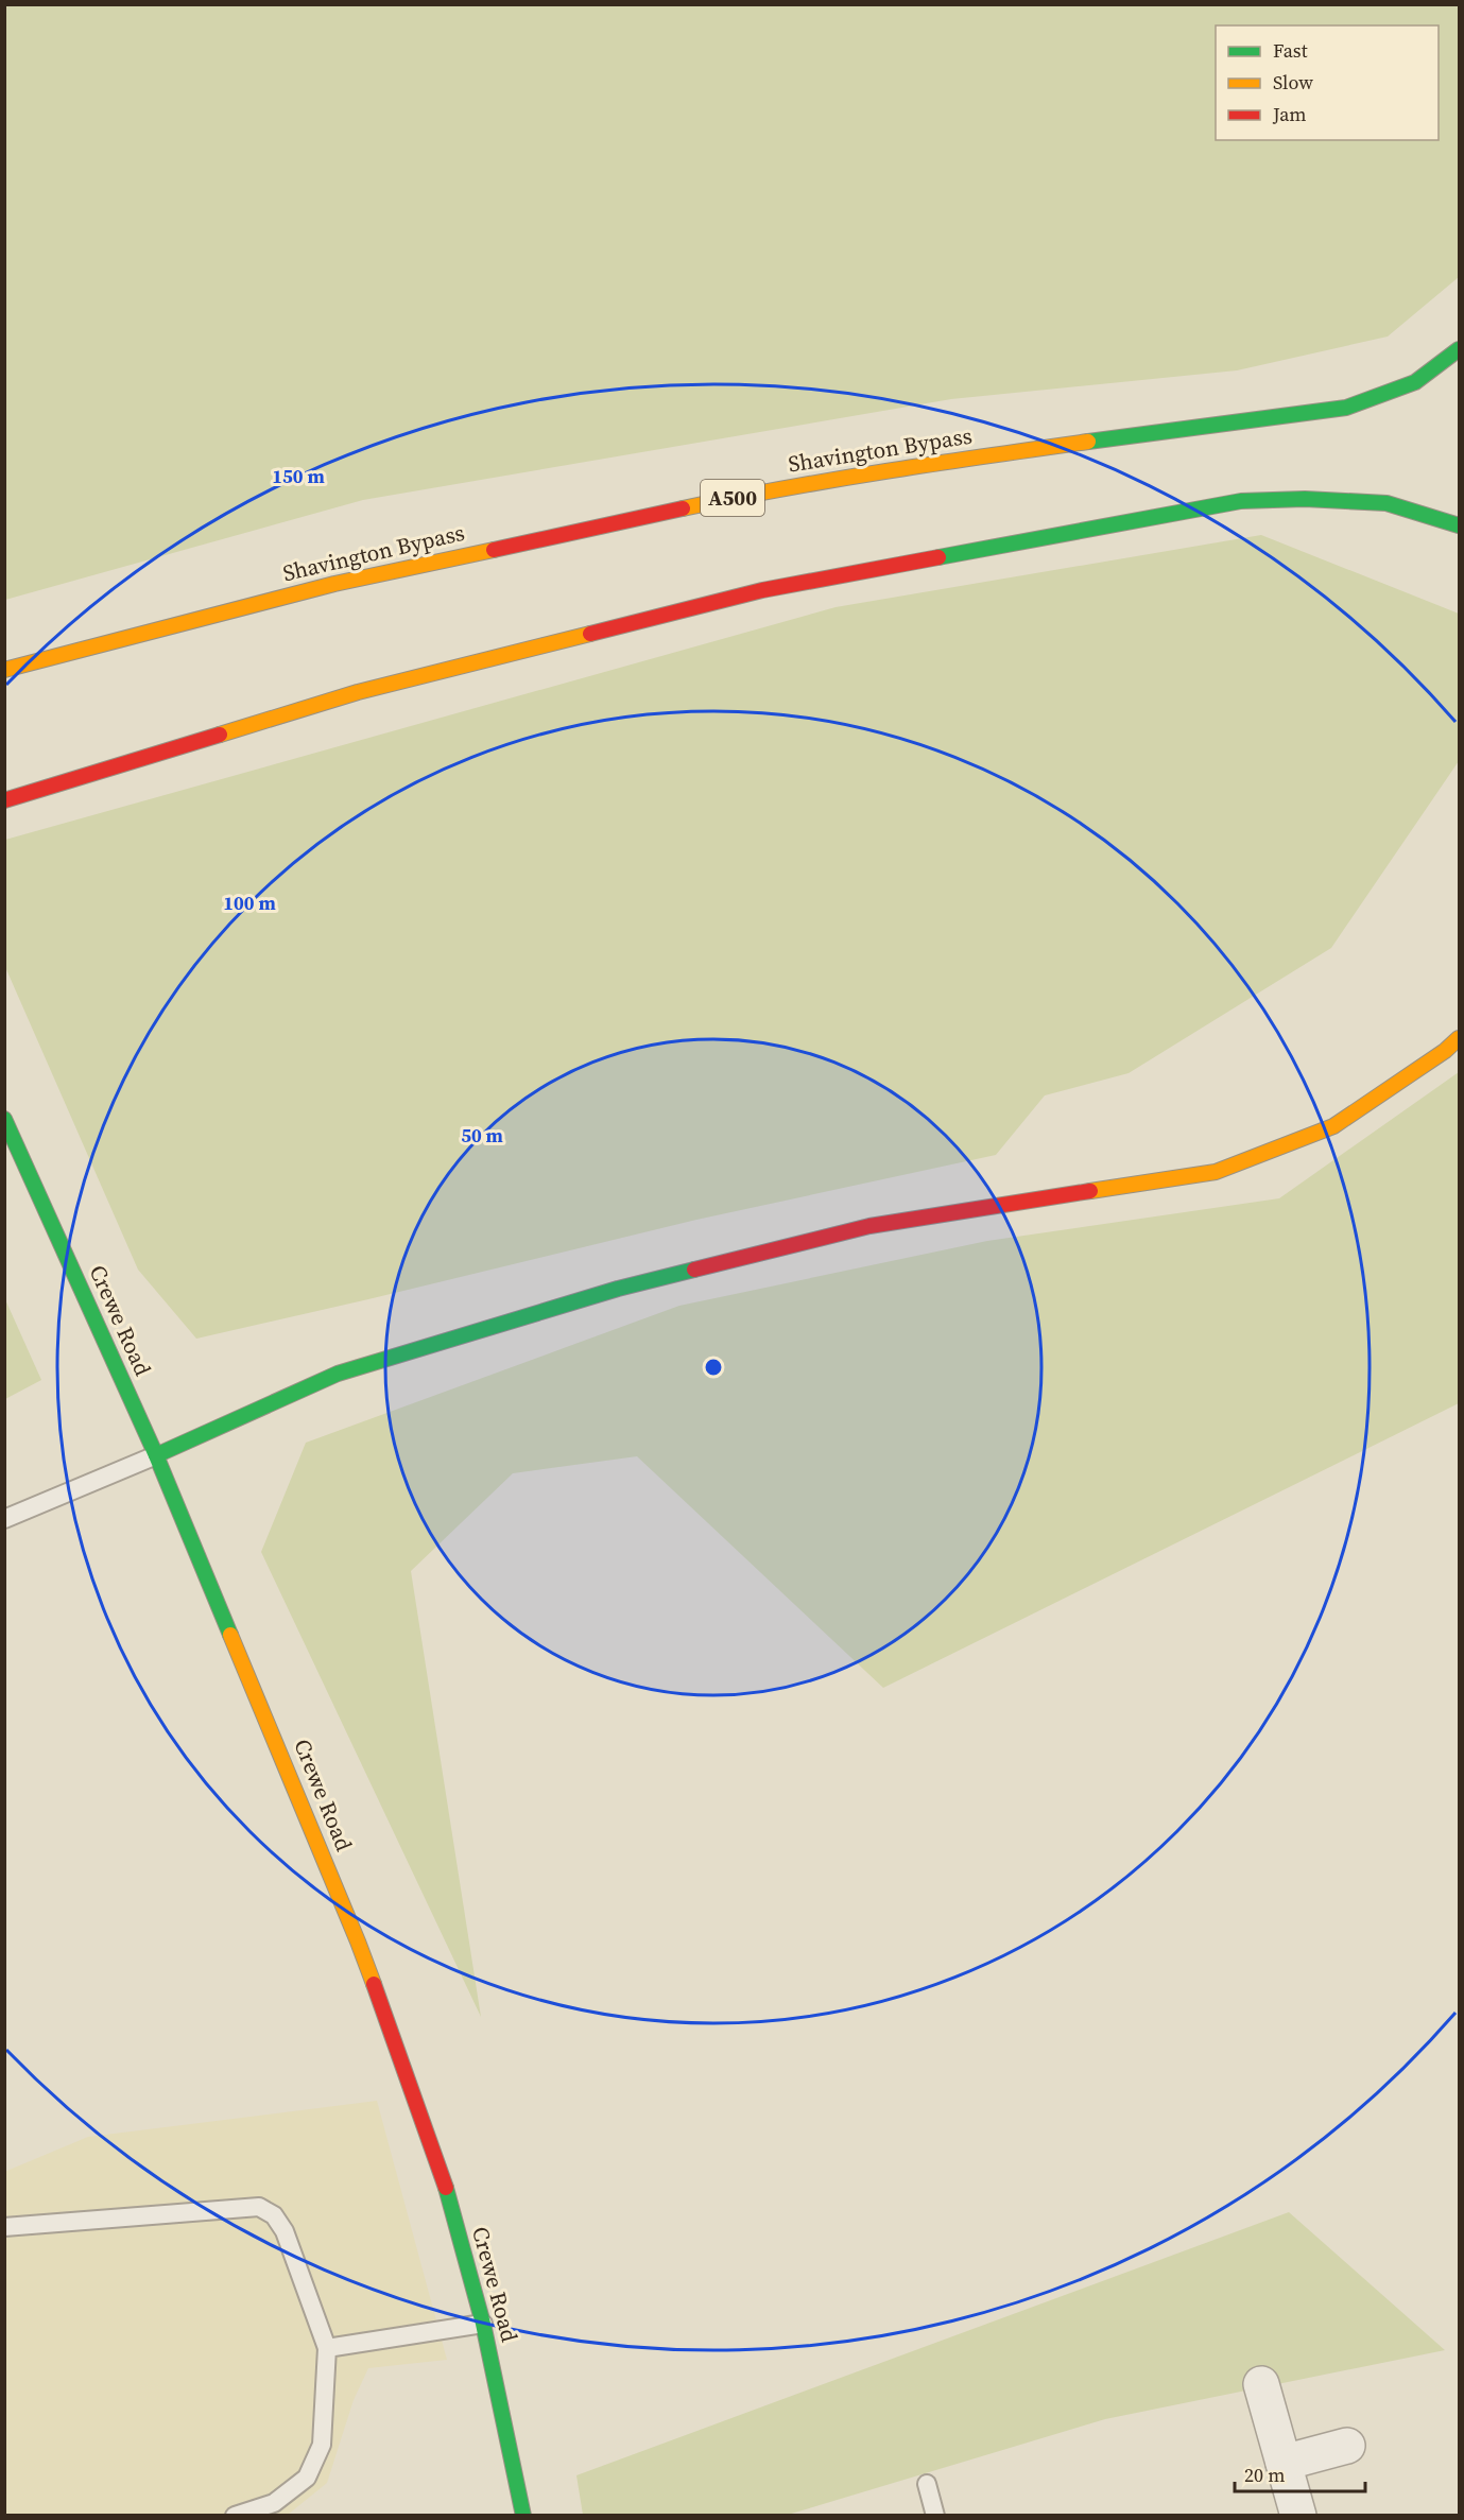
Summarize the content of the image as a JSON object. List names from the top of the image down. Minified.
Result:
{"streets":{"main road":["Shavington Bypass","A500","Crewe Road"]},"legend":["Fast","Slow","Jam"],"scale_bar":"20 m","rings":["150 m","100 m","50 m"]}
